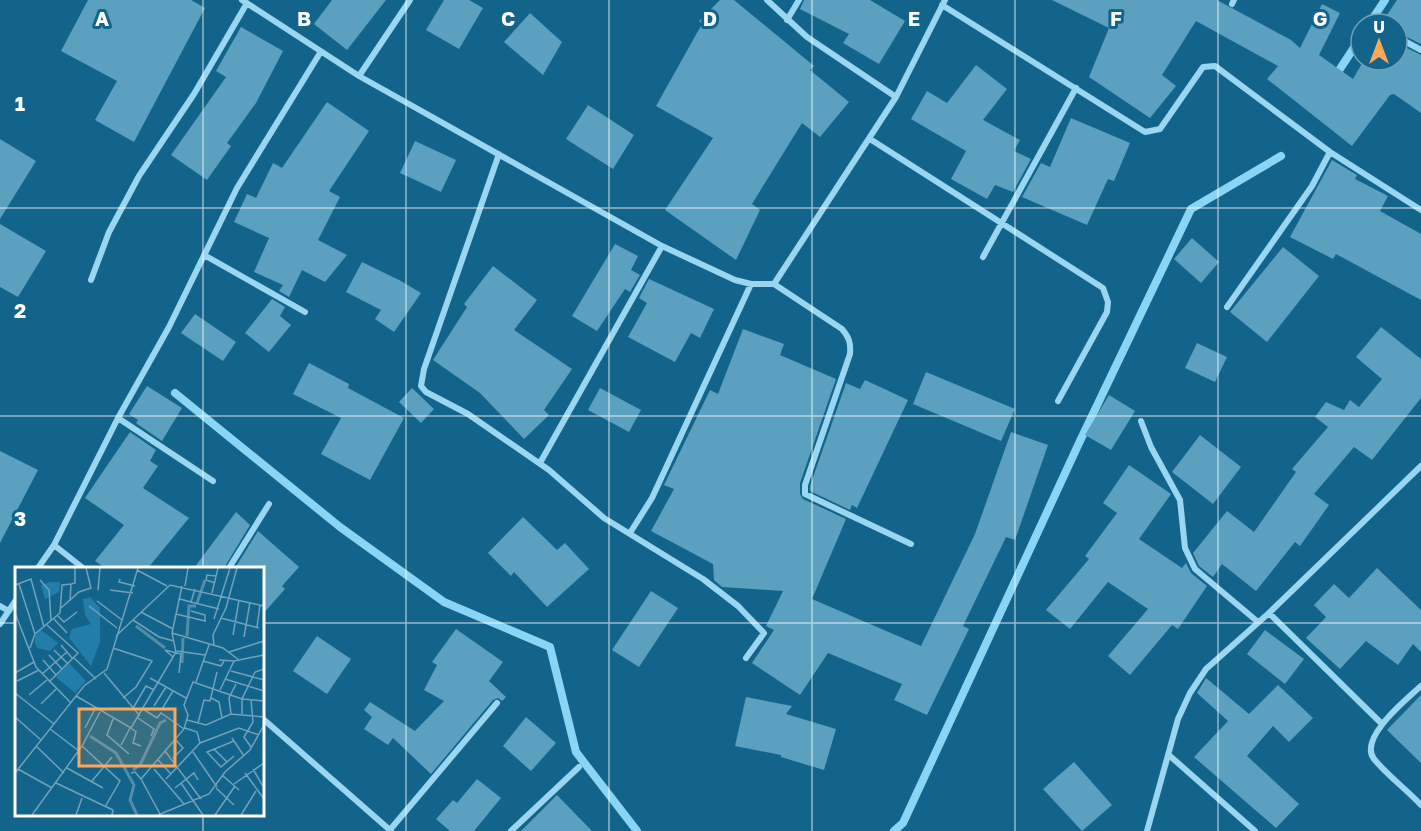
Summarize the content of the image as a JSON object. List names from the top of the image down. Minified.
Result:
{"north":"top","grid":{"columns":["A","B","C","D","E","F","G"],"rows":["1","2","3"]}}
